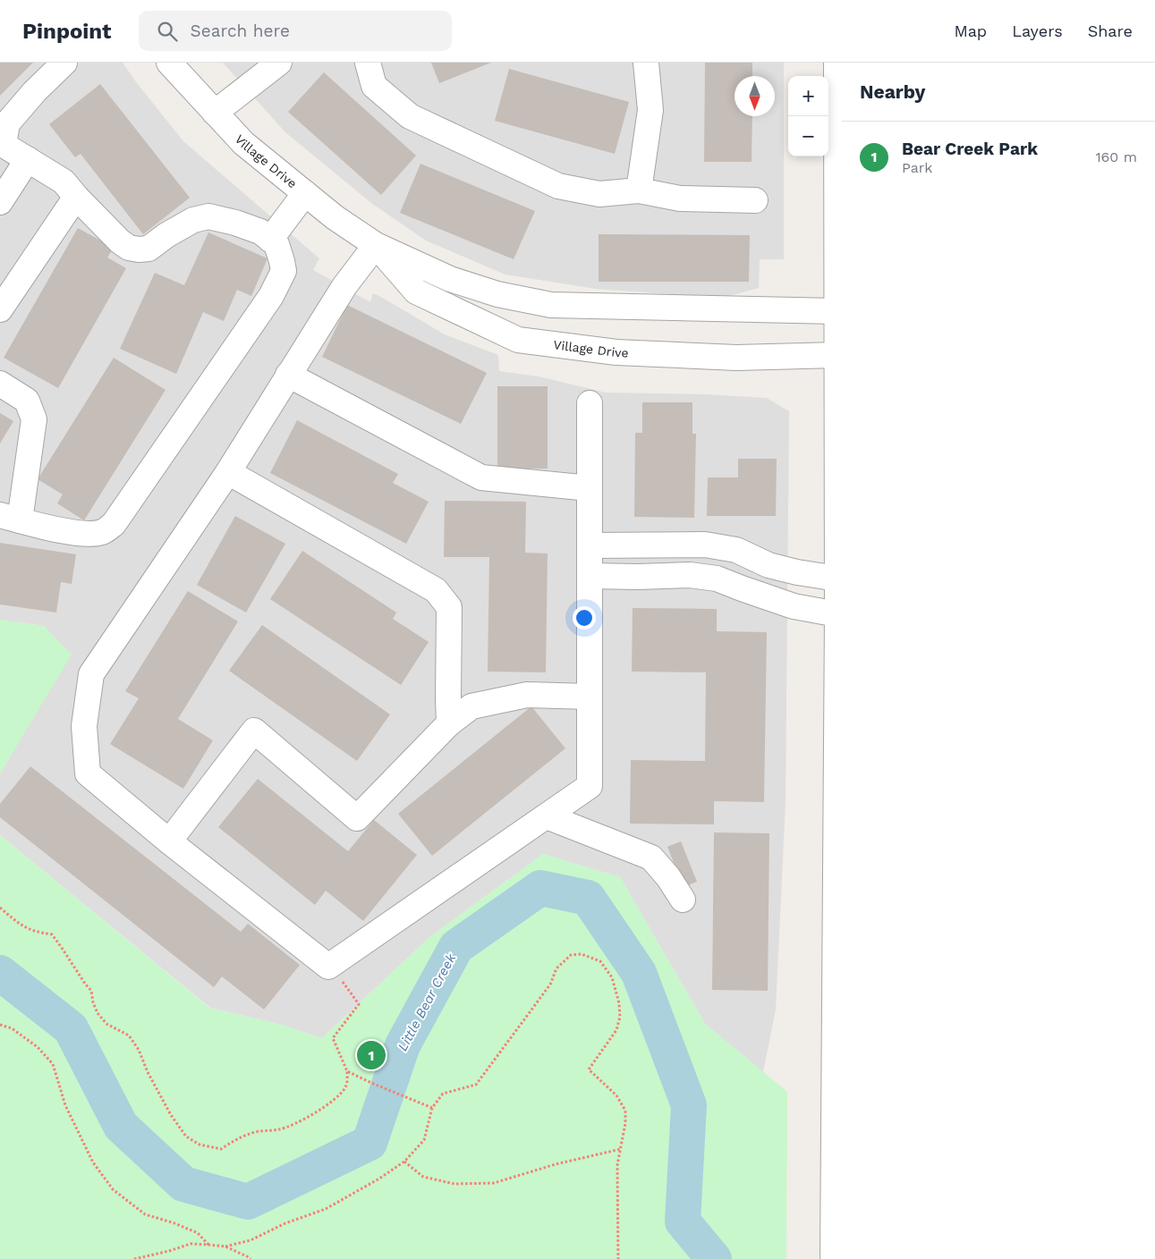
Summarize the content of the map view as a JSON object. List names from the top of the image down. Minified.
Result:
{"streets":{"street":["Village Drive"]},"water":["Little Bear Creek"],"north":"bottom","page":{"header":"Pinpoint","search":"Search here","nav":["Map","Layers","Share"],"heading":"Nearby","map_buttons":["+","−"],"list":[{"mark":"1","name":"Bear Creek Park","note":"Park","value":"160 m"}],"pins":"1"}}
